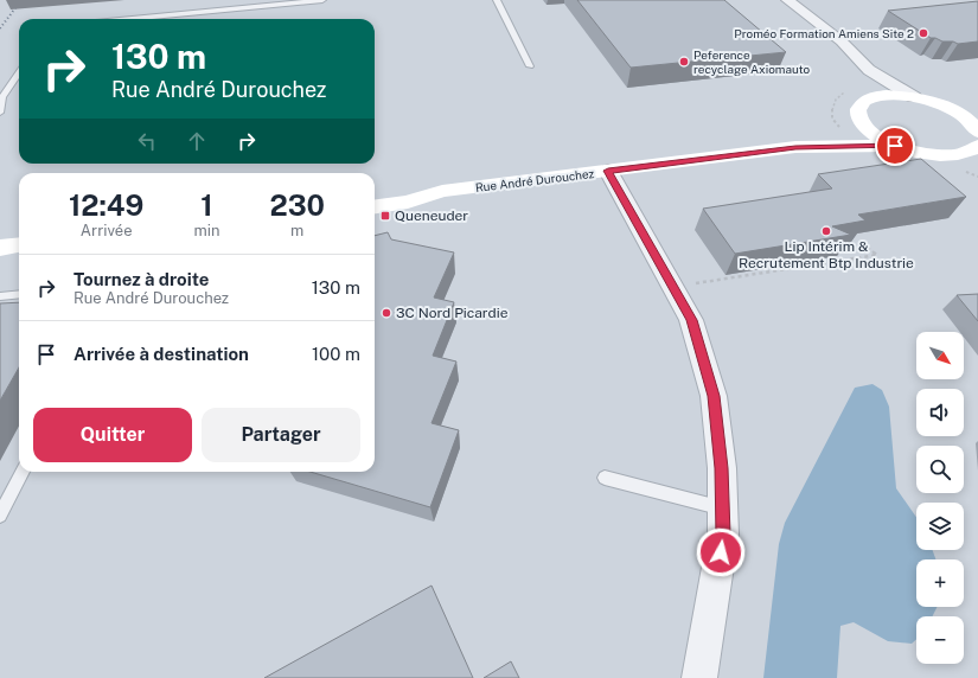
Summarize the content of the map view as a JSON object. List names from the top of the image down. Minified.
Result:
{"streets":{"main road":["Rue André Durouchez"]},"places":{"other":["Proméo Formation Amiens Site 2","Peference recyclage Axiomauto","Lip Intérim & Recrutement Btp Industrie","3C Nord Picardie"],"transit":["Queneuder"]},"north":"bottom right","page":{"turn":["130 m","Rue André Durouchez"],"eta":["12:49","Arrivée","1","min","230","m"],"list":[{"name":"Tournez à droite","note":"Rue André Durouchez","value":"130 m"},{"name":"Arrivée à destination","value":"100 m"}],"map_buttons":["+","−"],"buttons":["Quitter","Partager"]}}
